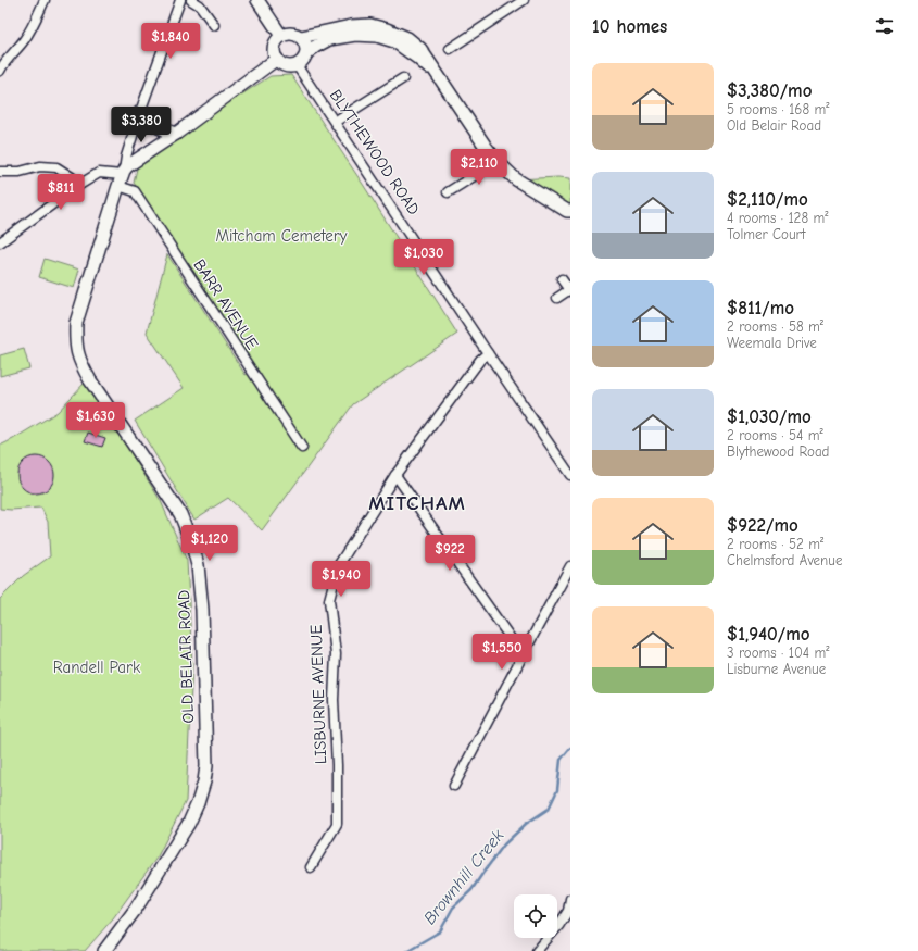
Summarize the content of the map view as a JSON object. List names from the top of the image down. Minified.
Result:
{"streets":{"main road":["OLD BELAIR ROAD"],"street":["BLYTHEWOOD ROAD","BARR AVENUE","LISBURNE AVENUE"]},"crossings":[["BLYTHEWOOD ROAD","LISBURNE AVENUE"],["BARR AVENUE","OLD BELAIR ROAD"]],"districts":["MITCHAM"],"water":["Brownhill Creek"],"parks":["Mitcham Cemetery","Randell Park"],"page":{"heading":"10 homes","price":["$1,840","$3,380","$2,110","$811","$1,030","$1,630","$1,120","$922","$1,940","$1,550"],"list":[{"name":"$3,380/mo","note":"5 rooms · 168 m² · Old Belair Road"},{"name":"$2,110/mo","note":"4 rooms · 128 m² · Tolmer Court"},{"name":"$811/mo","note":"2 rooms · 58 m² · Weemala Drive"},{"name":"$1,030/mo","note":"2 rooms · 54 m² · Blythewood Road"},{"name":"$922/mo","note":"2 rooms · 52 m² · Chelmsford Avenue"},{"name":"$1,940/mo","note":"3 rooms · 104 m² · Lisburne Avenue"}]}}
